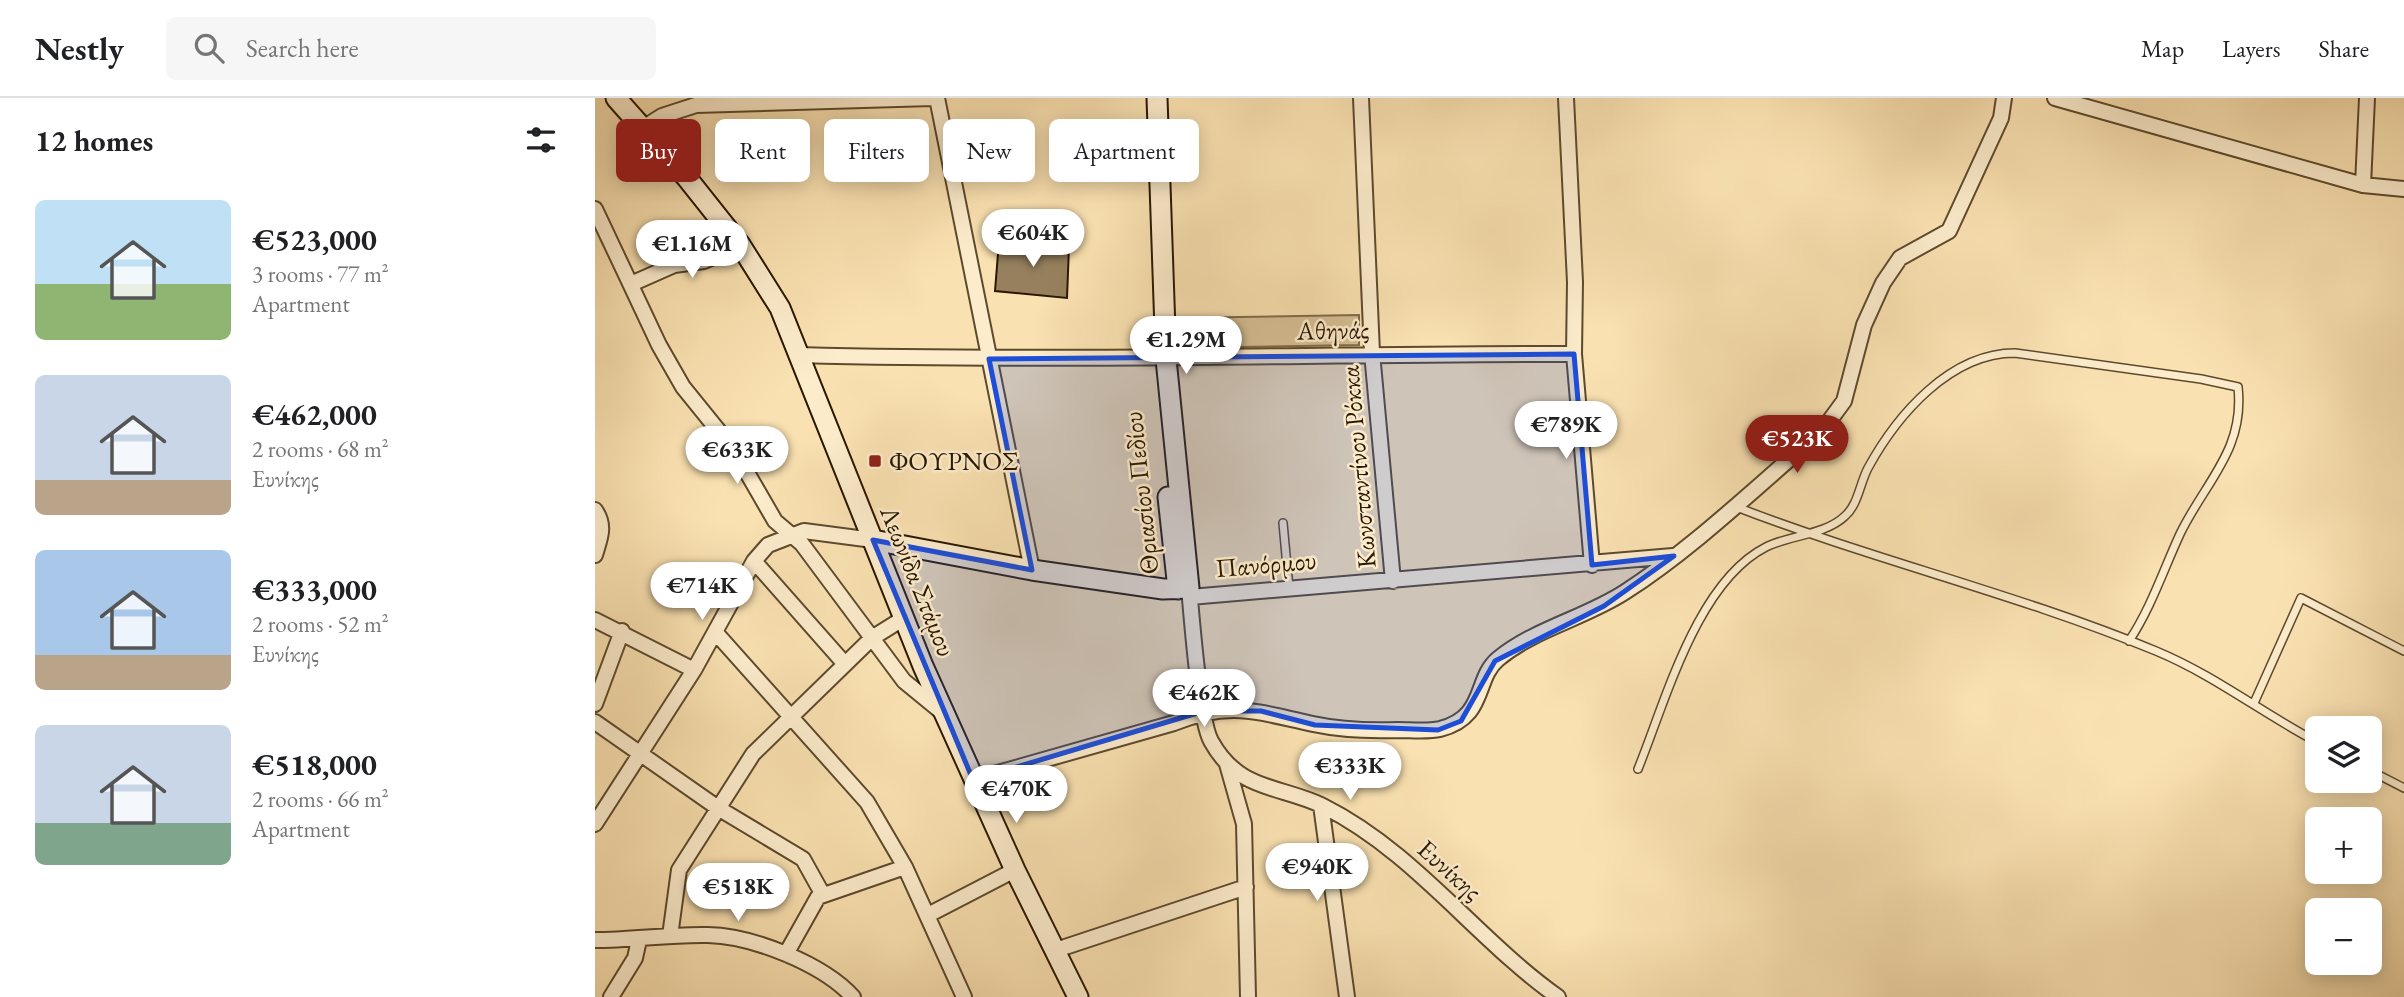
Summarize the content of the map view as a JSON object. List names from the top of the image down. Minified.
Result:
{"streets":{"main road":["Θριασίου Πεδίου","Πανόρμου","Λεωνίδα Στάμου"],"street":["Αθηνάς","Κωνσταντίνου Ρόκκα","Ευνίκης"]},"crossings":[["Αθηνάς","Κωνσταντίνου Ρόκκα"],["Αθηνάς","Θριασίου Πεδίου"],["Αθηνάς","Λεωνίδα Στάμου"],["Κωνσταντίνου Ρόκκα","Πανόρμου"],["Θριασίου Πεδίου","Πανόρμου"],["Θριασίου Πεδίου","Ευνίκης"],["Πανόρμου","Λεωνίδα Στάμου"],["Πανόρμου","Ευνίκης"]],"places":{"transit":["ΦΟΥΡΝΟΣ"]},"page":{"header":"Nestly","search":"Search here","nav":["Map","Layers","Share"],"heading":"12 homes","chip":["Buy","Rent","Filters","New","Apartment"],"list":[{"name":"€523,000","note":"3 rooms · 77 m² · Apartment"},{"name":"€462,000","note":"2 rooms · 68 m² · Ευνίκης"},{"name":"€333,000","note":"2 rooms · 52 m² · Ευνίκης"},{"name":"€518,000","note":"2 rooms · 66 m² · Apartment"}],"price":["€604K","€1.16M","€1.29M","€789K","€523K","€633K","€714K","€462K","€333K","€470K","€940K","€518K"],"map_buttons":["+","−"]}}
